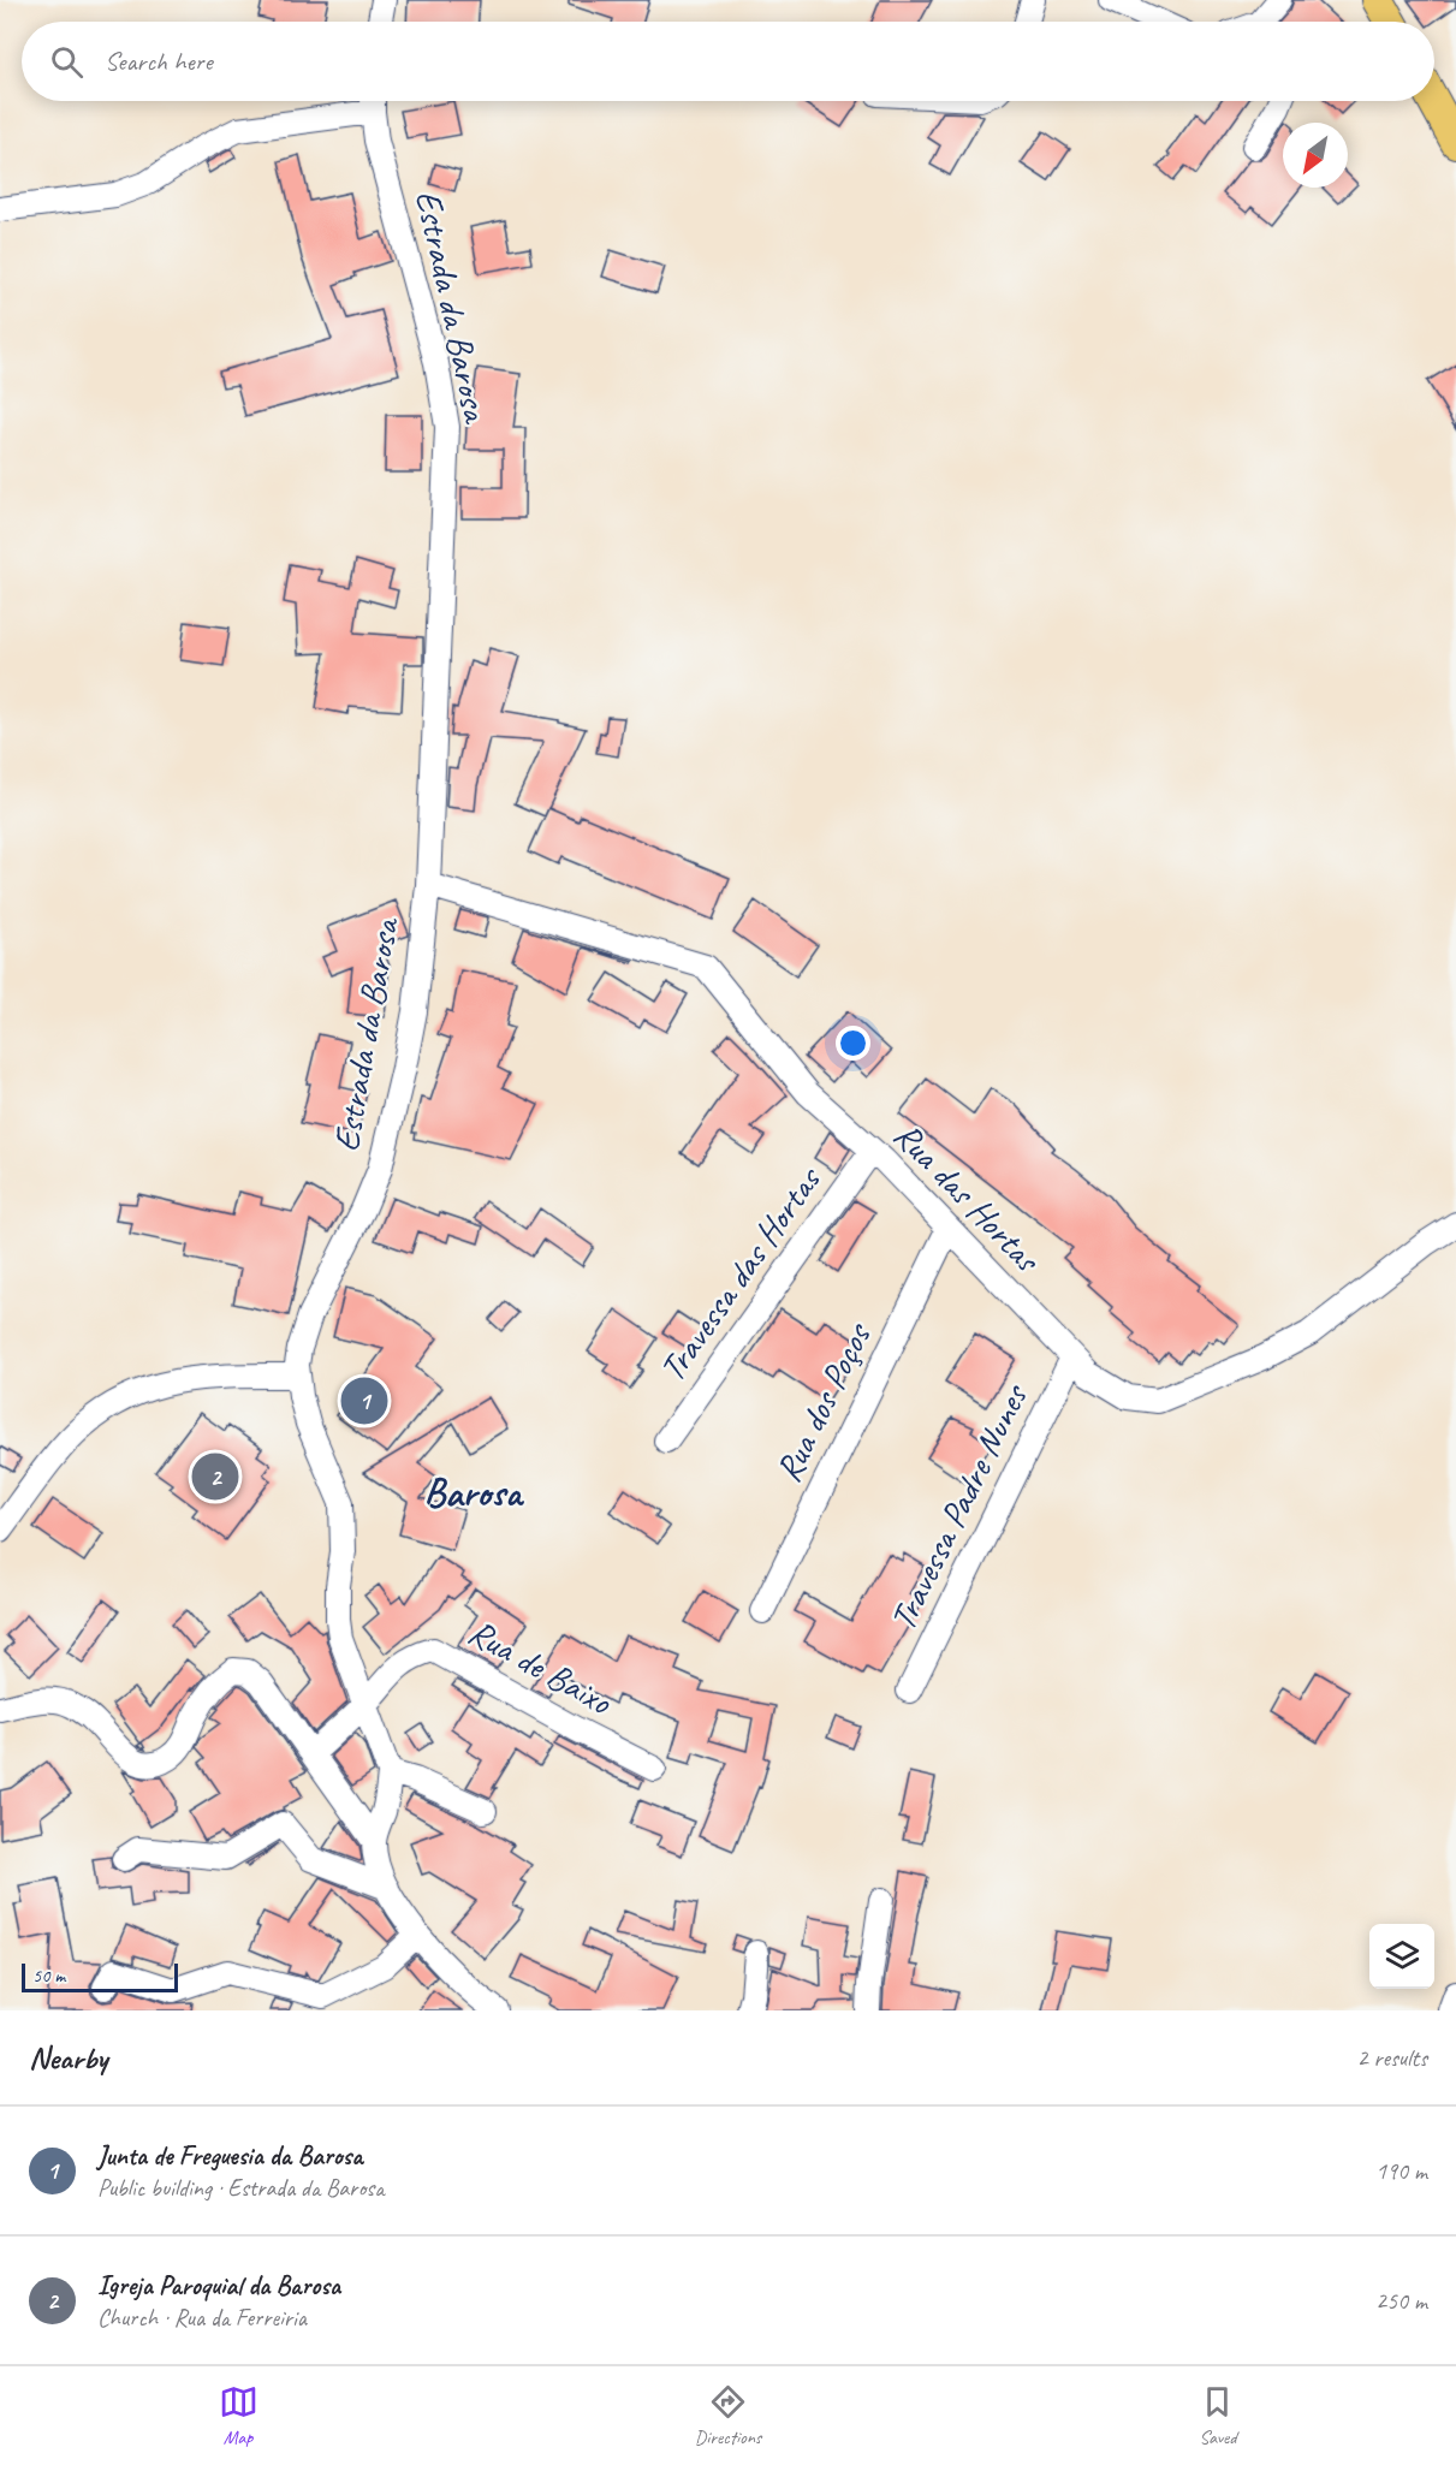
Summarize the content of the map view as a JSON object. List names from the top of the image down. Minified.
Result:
{"streets":{"street":["Estrada da Barosa","Rua das Hortas","Travessa das Hortas","Rua dos Poços","Travessa Padre Nunes","Rua de Baixo"]},"crossings":[["Estrada da Barosa","Rua das Hortas"],["Estrada da Barosa","Rua de Baixo"],["Rua das Hortas","Travessa das Hortas"],["Rua das Hortas","Rua dos Poços"],["Rua das Hortas","Travessa Padre Nunes"]],"districts":["Barosa"],"scale_bar":"50 m","north":"bottom left","page":{"search":"Search here","pins":["1","2"],"scale":"50 m","heading":["Nearby","2 results"],"list":[{"mark":"1","name":"Junta de Freguesia da Barosa","note":"Public building · Estrada da Barosa","value":"190 m"},{"mark":"2","name":"Igreja Paroquial da Barosa","note":"Church · Rua da Ferreiria","value":"250 m"}],"nav":["Map","Directions","Saved"]}}
